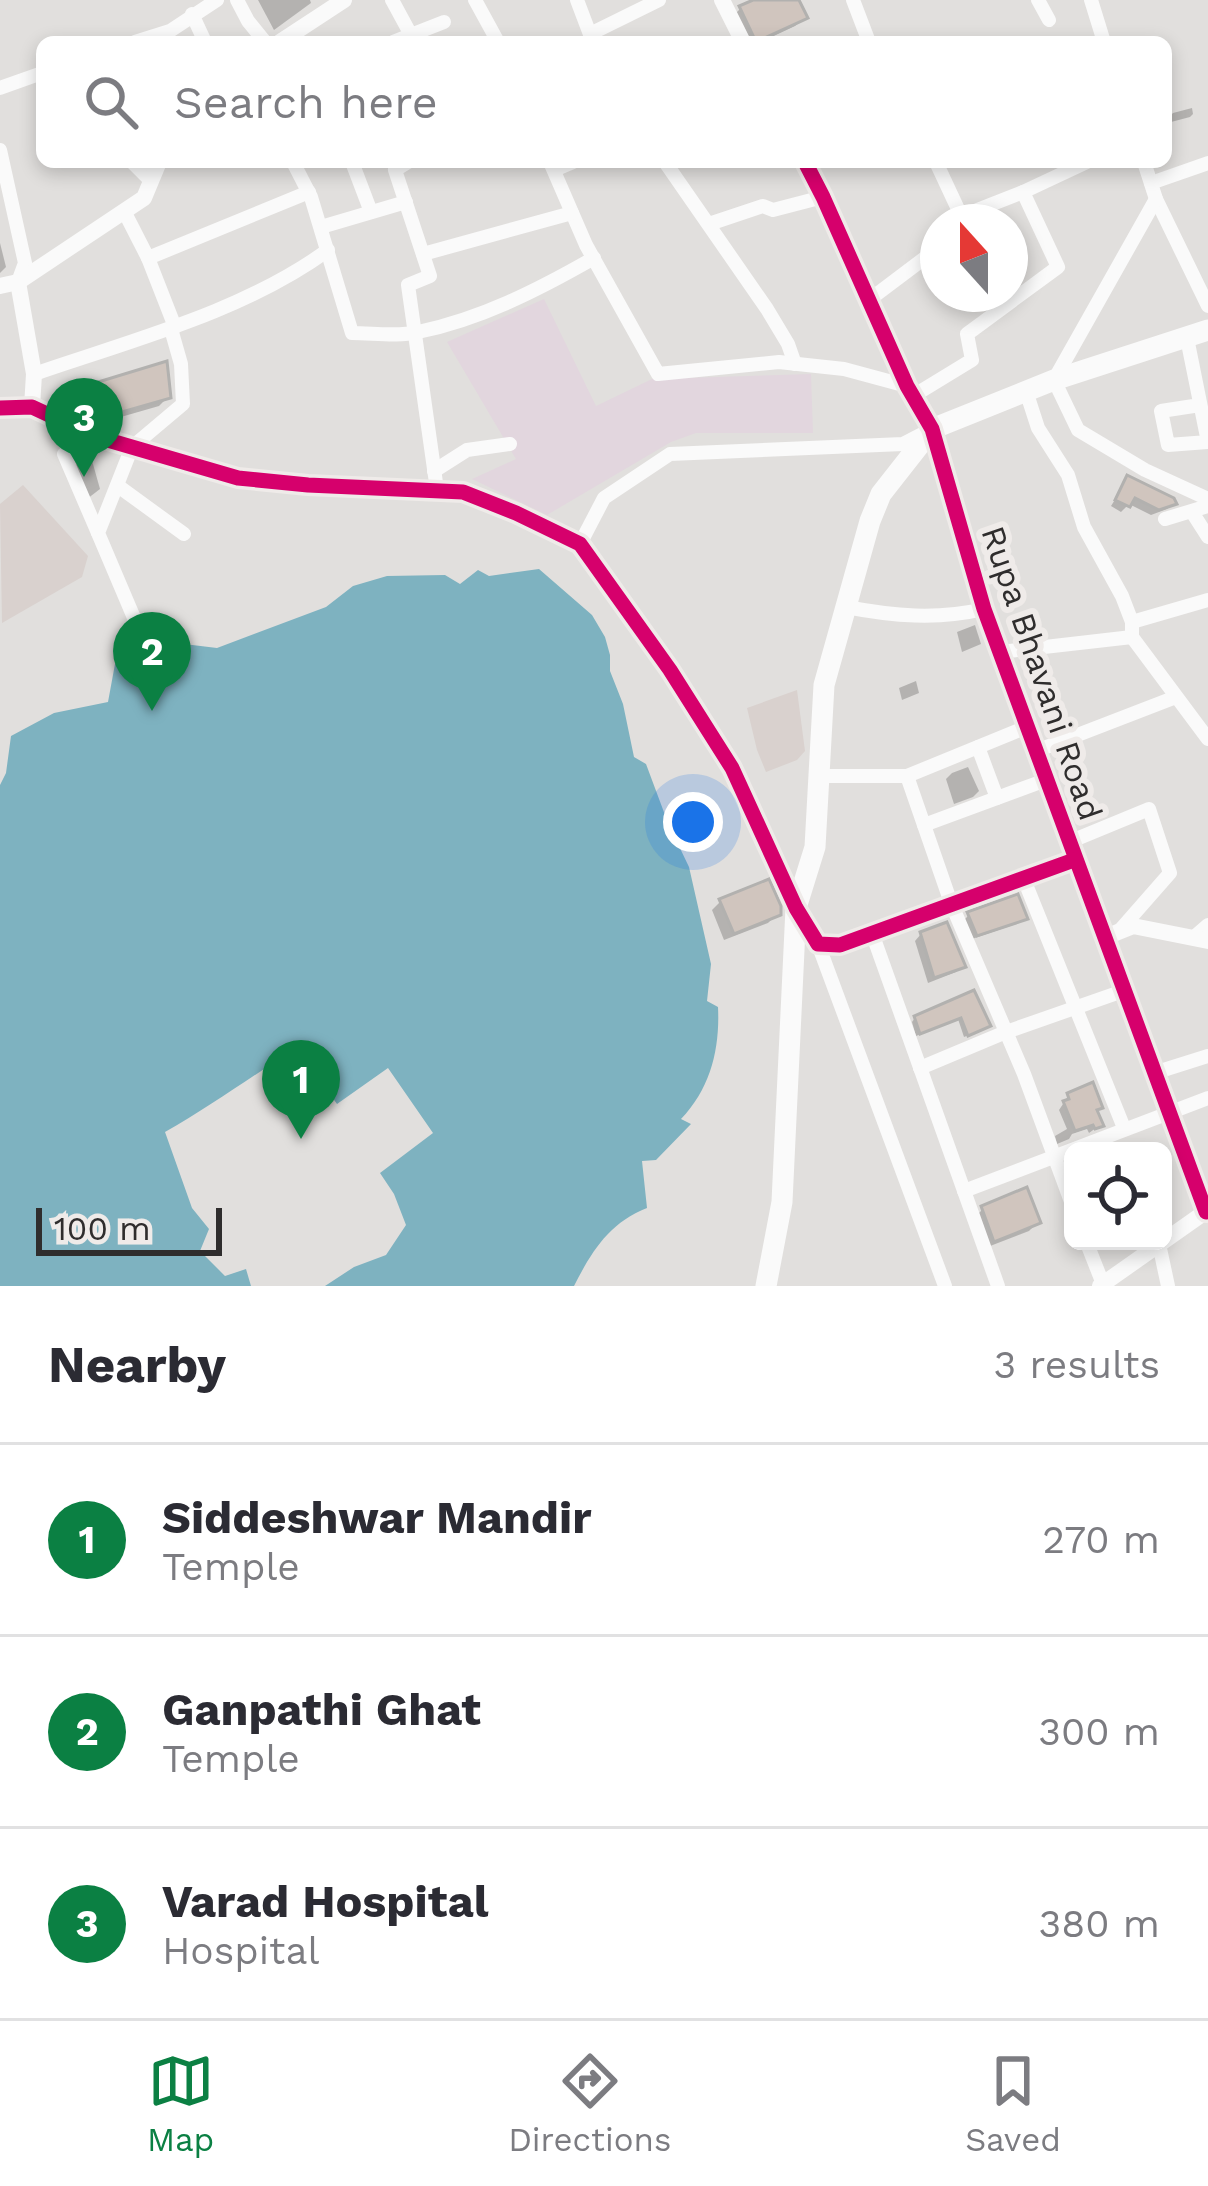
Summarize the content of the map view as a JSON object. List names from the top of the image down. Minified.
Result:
{"streets":{"street":["Rupa Bhavani Road"]},"scale_bar":"100 m","north":"top","page":{"search":"Search here","pins":["3","2","1"],"scale":"100 m","heading":["Nearby","3 results"],"list":[{"mark":"1","name":"Siddeshwar Mandir","note":"Temple","value":"270 m"},{"mark":"2","name":"Ganpathi Ghat","note":"Temple","value":"300 m"},{"mark":"3","name":"Varad Hospital","note":"Hospital","value":"380 m"}],"nav":["Map","Directions","Saved"]}}
